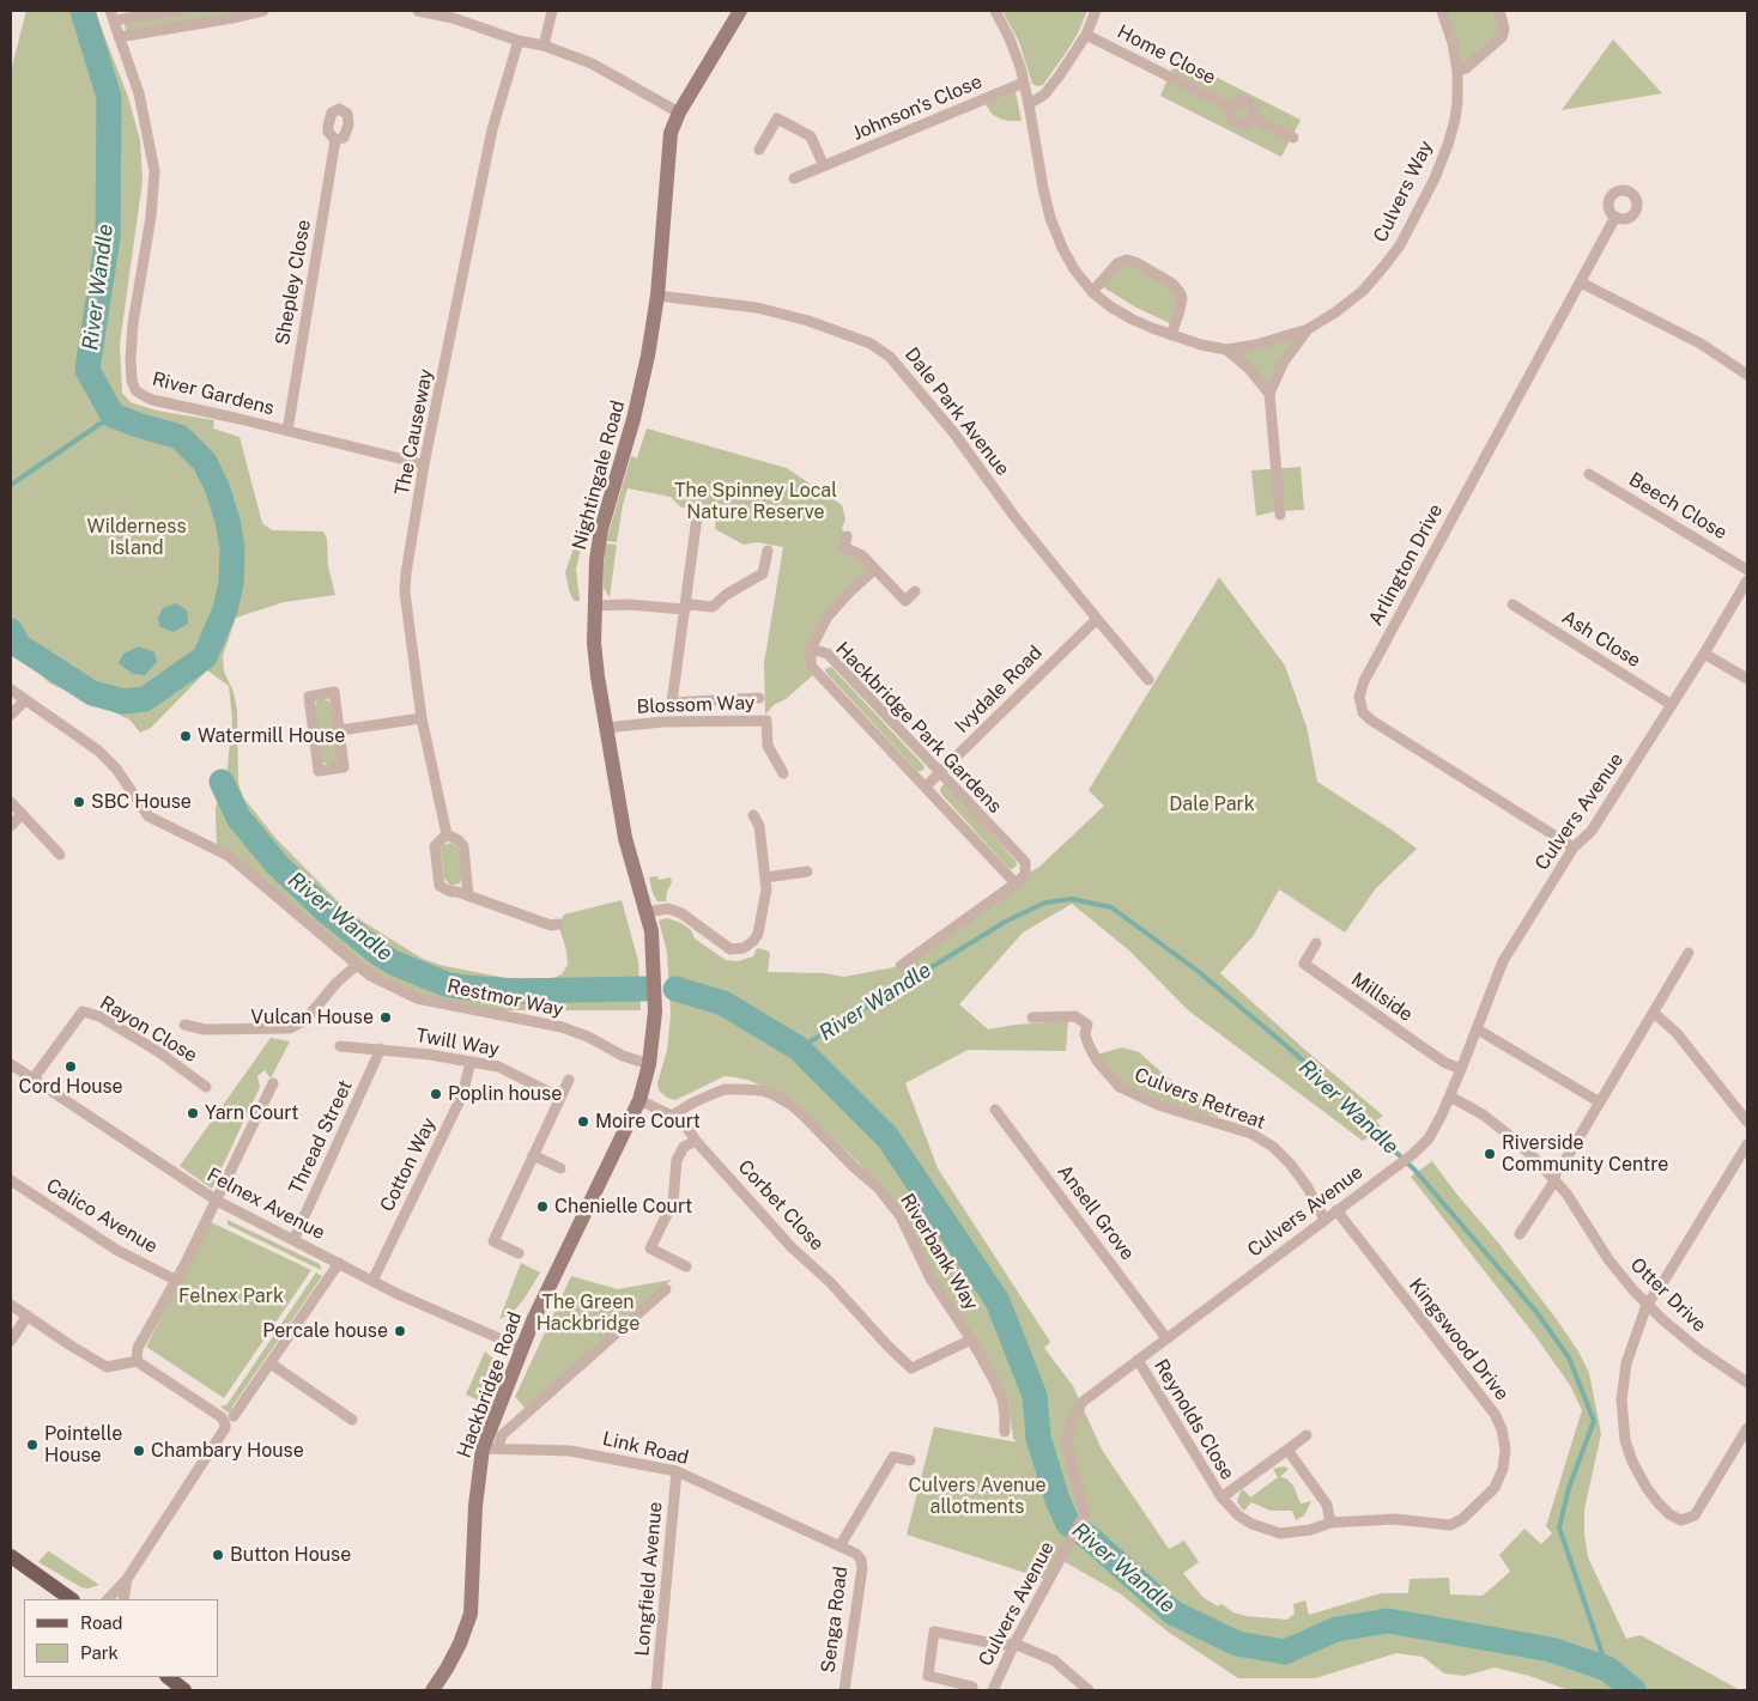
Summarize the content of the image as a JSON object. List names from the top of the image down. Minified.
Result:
{"streets":{"main road":["Nightingale Road","Hackbridge Road"],"street":["Home Close","Johnson's Close","Culvers Way","Shepley Close","River Gardens","Dale Park Avenue","The Causeway","Beech Close","Arlington Drive","Ash Close","Ivydale Road","Blossom Way","Hackbridge Park Gardens","Culvers Avenue","Millside","Restmor Way","Rayon Close","Twill Way","Culvers Retreat","Thread Street","Cotton Way","Felnex Avenue","Corbet Close","Ansell Grove","Calico Avenue","Riverbank Way","Otter Drive","Kingswood Drive","Reynolds Close","Link Road","Longfield Avenue","Senga Road"]},"crossings":[["Johnson's Close","Culvers Way"],["Shepley Close","River Gardens"],["River Gardens","The Causeway"],["Dale Park Avenue","Nightingale Road"],["Dale Park Avenue","Ivydale Road"],["Nightingale Road","Blossom Way"],["Nightingale Road","Hackbridge Road"],["Arlington Drive","Culvers Avenue"],["Ash Close","Culvers Avenue"],["Ivydale Road","Hackbridge Park Gardens"],["Culvers Avenue","Millside"],["Culvers Avenue","Culvers Retreat"],["Culvers Avenue","Ansell Grove"],["Culvers Avenue","Otter Drive"],["Culvers Avenue","Kingswood Drive"],["Culvers Avenue","Reynolds Close"],["Restmor Way","Hackbridge Road"],["Rayon Close","Felnex Avenue"],["Twill Way","Thread Street"],["Twill Way","Cotton Way"],["Thread Street","Felnex Avenue"],["Cotton Way","Felnex Avenue"],["Felnex Avenue","Hackbridge Road"],["Corbet Close","Riverbank Way"],["Corbet Close","Hackbridge Road"],["Kingswood Drive","Reynolds Close"],["Hackbridge Road","Link Road"],["Link Road","Longfield Avenue"],["Link Road","Senga Road"]],"water":["River Wandle"],"parks":["The Spinney Local Nature Reserve","Wilderness Island","Dale Park","Felnex Park","The Green Hackbridge","Culvers Avenue allotments"],"places":["Watermill House","SBC House","Vulcan House","Cord House","Poplin house","Yarn Court","Moire Court","Riverside Community Centre","Chenielle Court","Percale house","Pointelle House","Chambary House","Button House"],"legend":["Road","Park"]}
